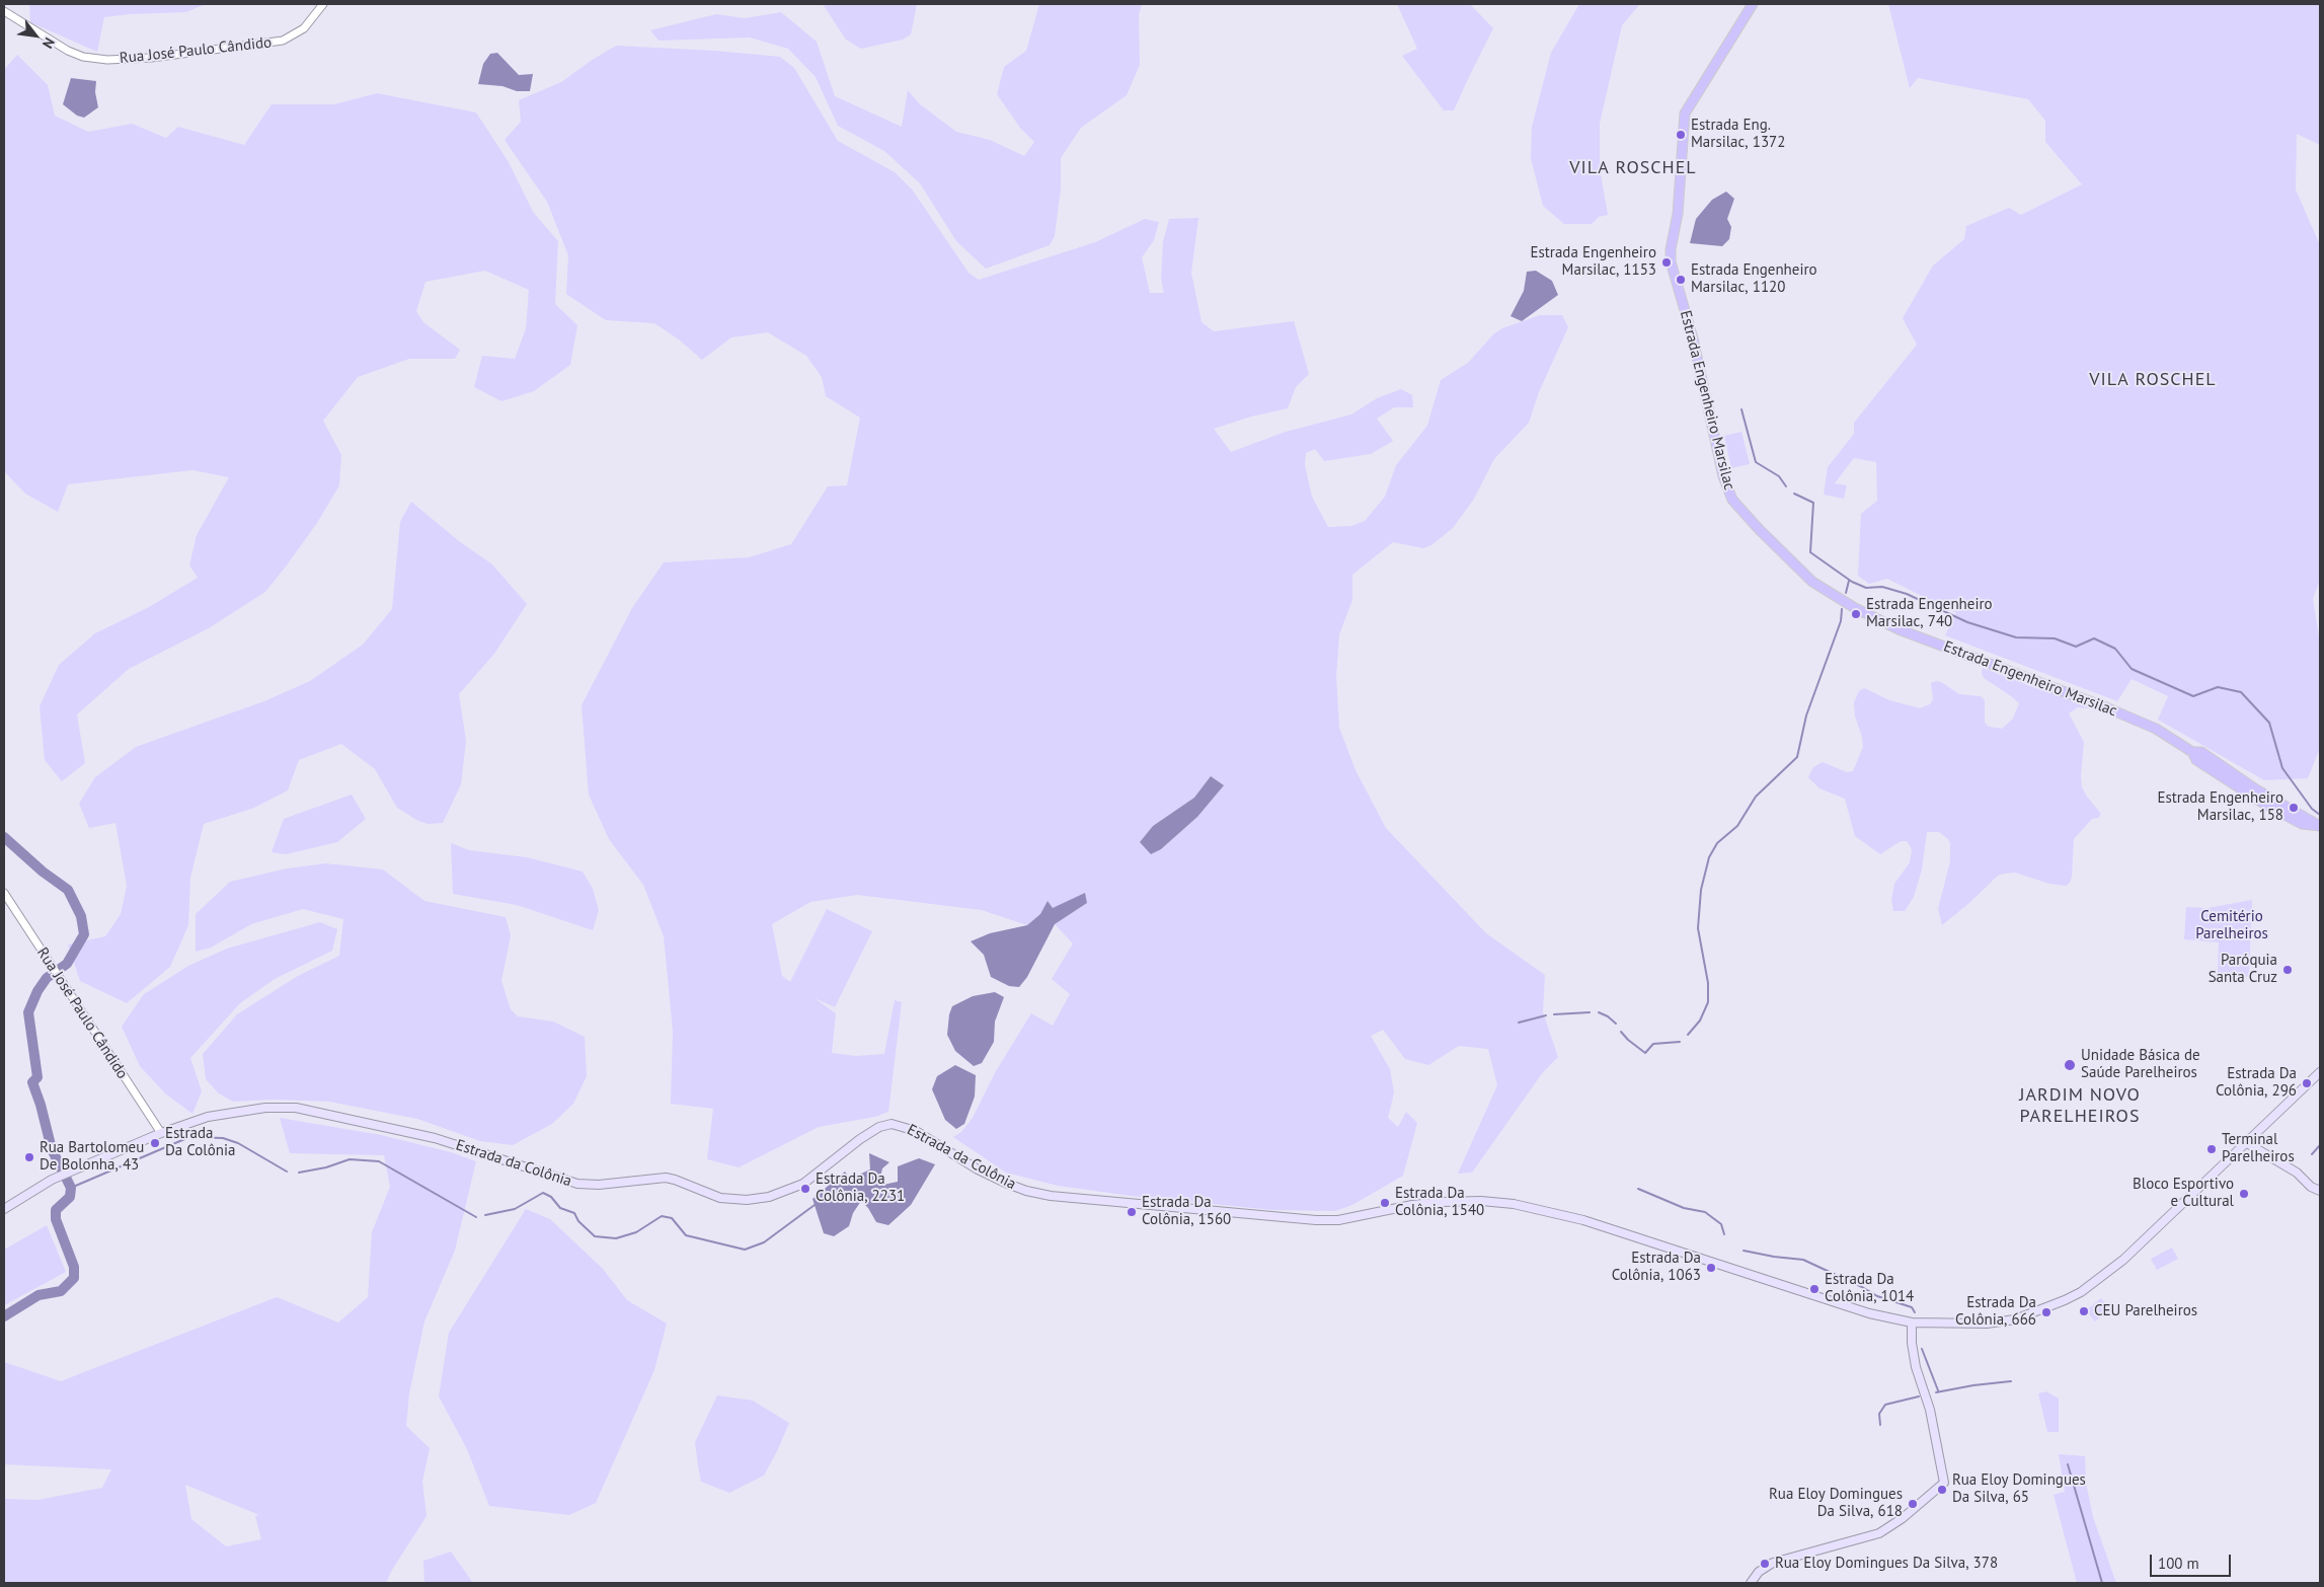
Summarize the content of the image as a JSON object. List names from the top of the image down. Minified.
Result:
{"streets":{"main road":["Estrada Engenheiro Marsilac","Estrada da Colônia"],"street":["Rua José Paulo Cândido"]},"crossings":[["Rua José Paulo Cândido","Estrada da Colônia"]],"districts":["VILA ROSCHEL","VILA ROSCHEL","JARDIM NOVO PARELHEIROS"],"parks":["Cemitério Parelheiros"],"places":["Estrada Eng. Marsilac, 1372","Estrada Engenheiro Marsilac, 1153","Estrada Engenheiro Marsilac, 1120","Estrada Engenheiro Marsilac, 740","Estrada Engenheiro Marsilac, 158","Paróquia Santa Cruz","Unidade Básica de Saúde Parelheiros","Estrada Da Colônia, 296","Estrada Da Colônia","Terminal Parelheiros","Rua Bartolomeu De Bolonha, 43","Estrada Da Colônia, 2231","Bloco Esportivo e Cultural","Estrada Da Colônia, 1540","Estrada Da Colônia, 1560","Estrada Da Colônia, 1063","Estrada Da Colônia, 1014","CEU Parelheiros","Estrada Da Colônia, 666","Rua Eloy Domingues Da Silva, 65","Rua Eloy Domingues Da Silva, 618","Rua Eloy Domingues Da Silva, 378"],"scale_bar":"100 m","north":"bottom right"}
